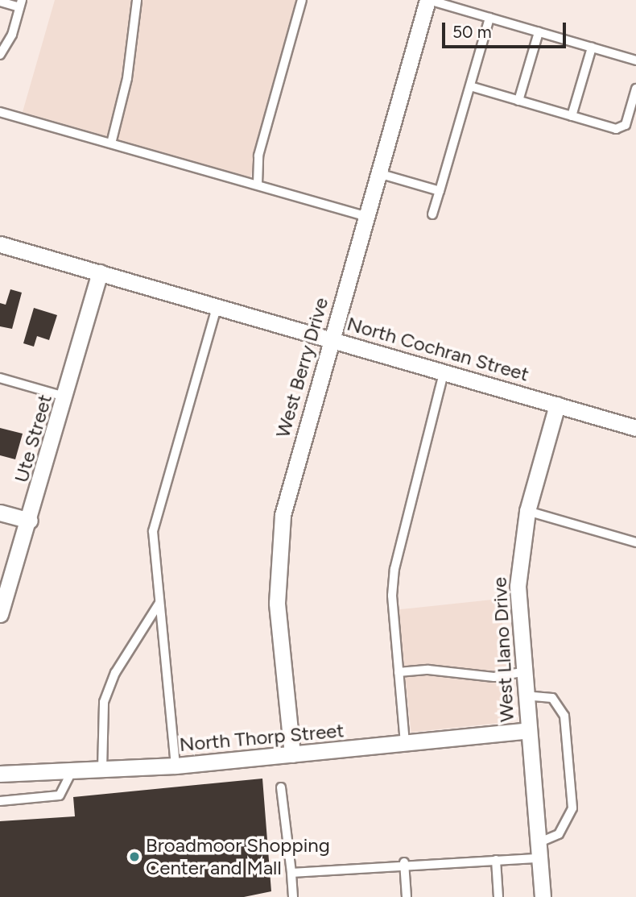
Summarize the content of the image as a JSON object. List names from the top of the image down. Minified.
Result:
{"streets":{"street":["North Cochran Street","West Berry Drive","Ute Street","West Llano Drive","North Thorp Street"]},"crossings":[["North Cochran Street","West Berry Drive"],["North Cochran Street","Ute Street"],["North Cochran Street","West Llano Drive"],["West Berry Drive","North Thorp Street"],["West Llano Drive","North Thorp Street"]],"places":["Broadmoor Shopping Center and Mall"],"scale_bar":"50 m"}
